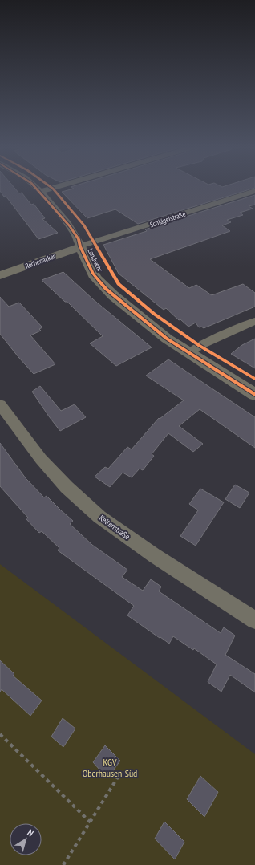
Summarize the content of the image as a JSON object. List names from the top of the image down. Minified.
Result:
{"streets":{"street":["Schlägelstraße","Landwehr","Rechenacker","Keltenstraße"]},"crossings":[["Schlägelstraße","Landwehr"],["Schlägelstraße","Rechenacker"],["Landwehr","Rechenacker"]],"parks":["KGV Oberhausen-Süd"],"north":"top right"}
